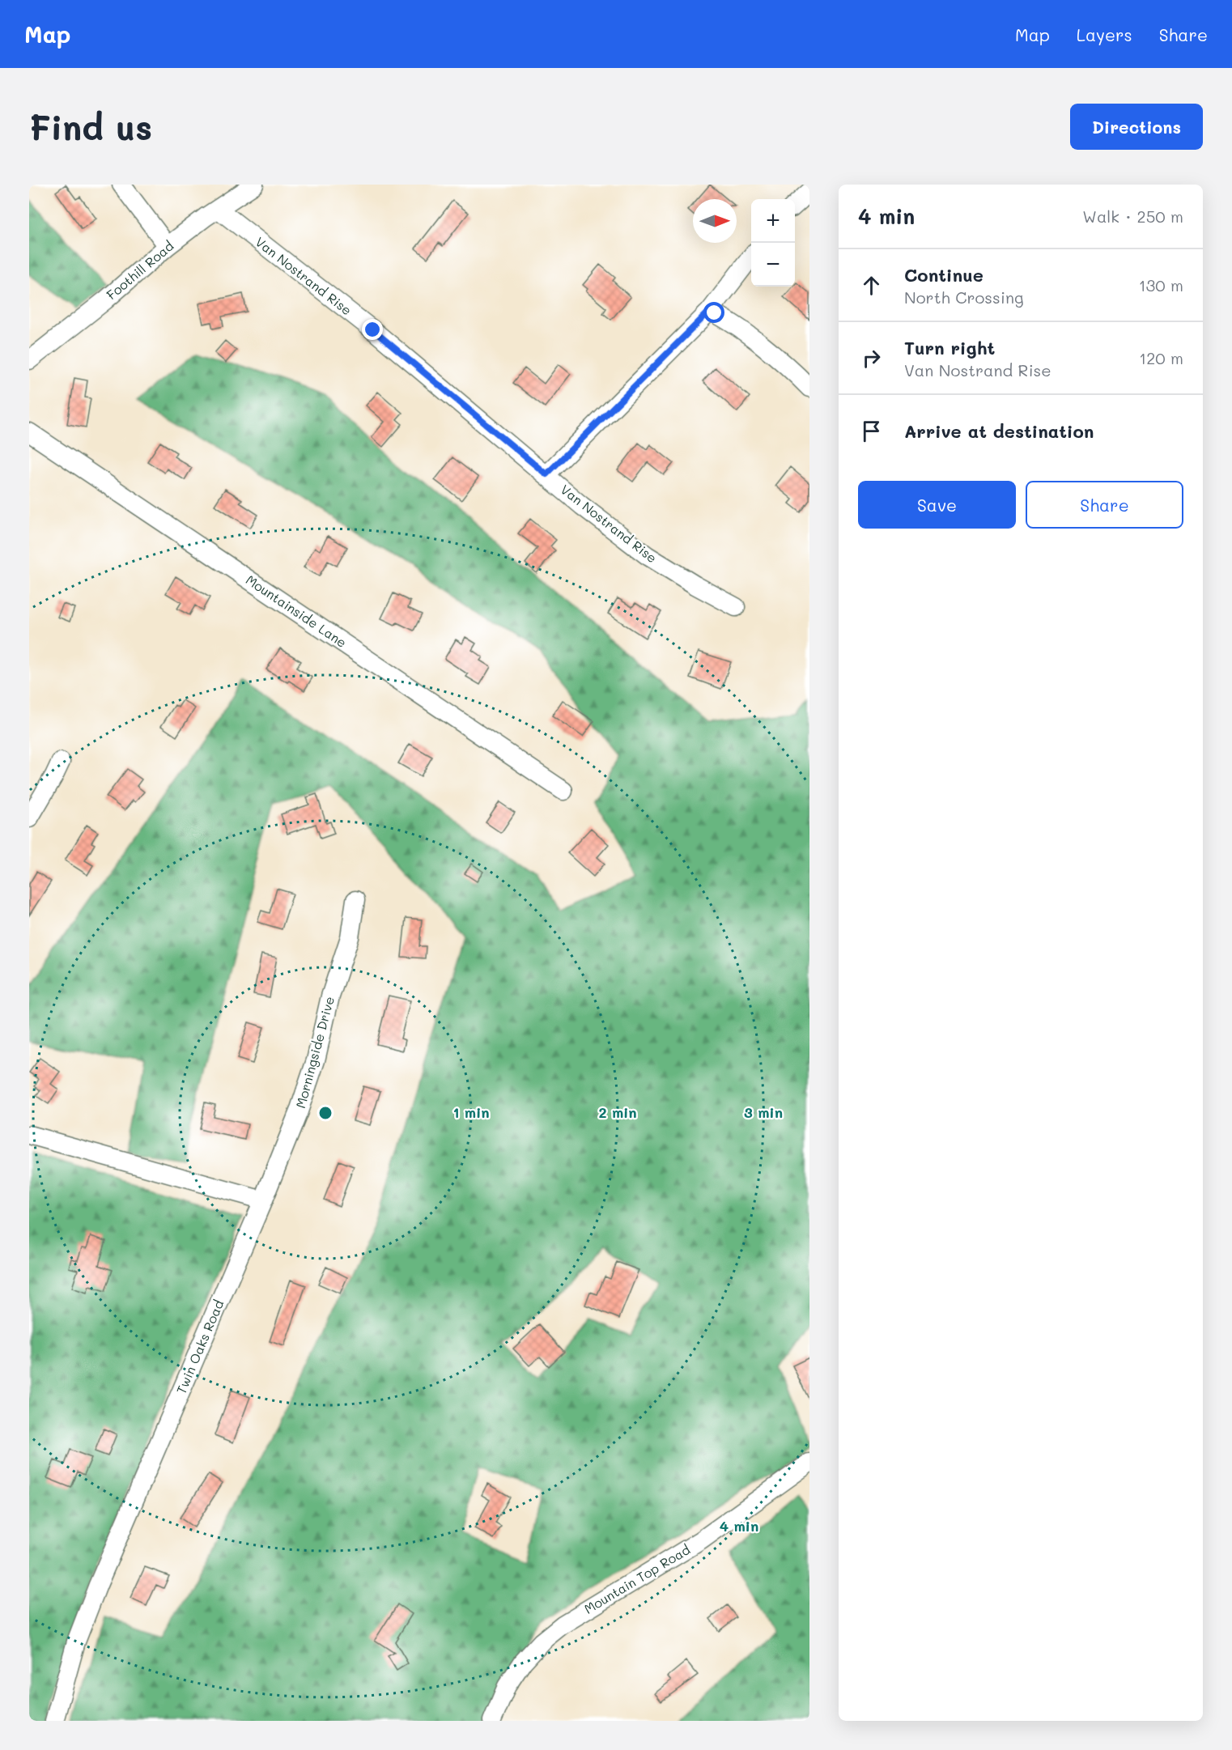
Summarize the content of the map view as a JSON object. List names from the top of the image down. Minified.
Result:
{"streets":{"street":["Foothill Road","Van Nostrand Rise","Mountainside Lane","Morningside Drive","Twin Oaks Road","Mountain Top Road"]},"crossings":[["Foothill Road","Van Nostrand Rise"],["Morningside Drive","Twin Oaks Road"]],"north":"right","page":{"header":"Map","nav":["Map","Layers","Share"],"buttons":["Directions",["Save","Share"]],"title":"Find us","heading":["4 min","Walk · 250 m"],"map_buttons":["+","−"],"list":[["Continue","North Crossing","130 m"],["Turn right","Van Nostrand Rise","120 m"],"Arrive at destination"]},"rings":["1 min","2 min","3 min","4 min"]}
